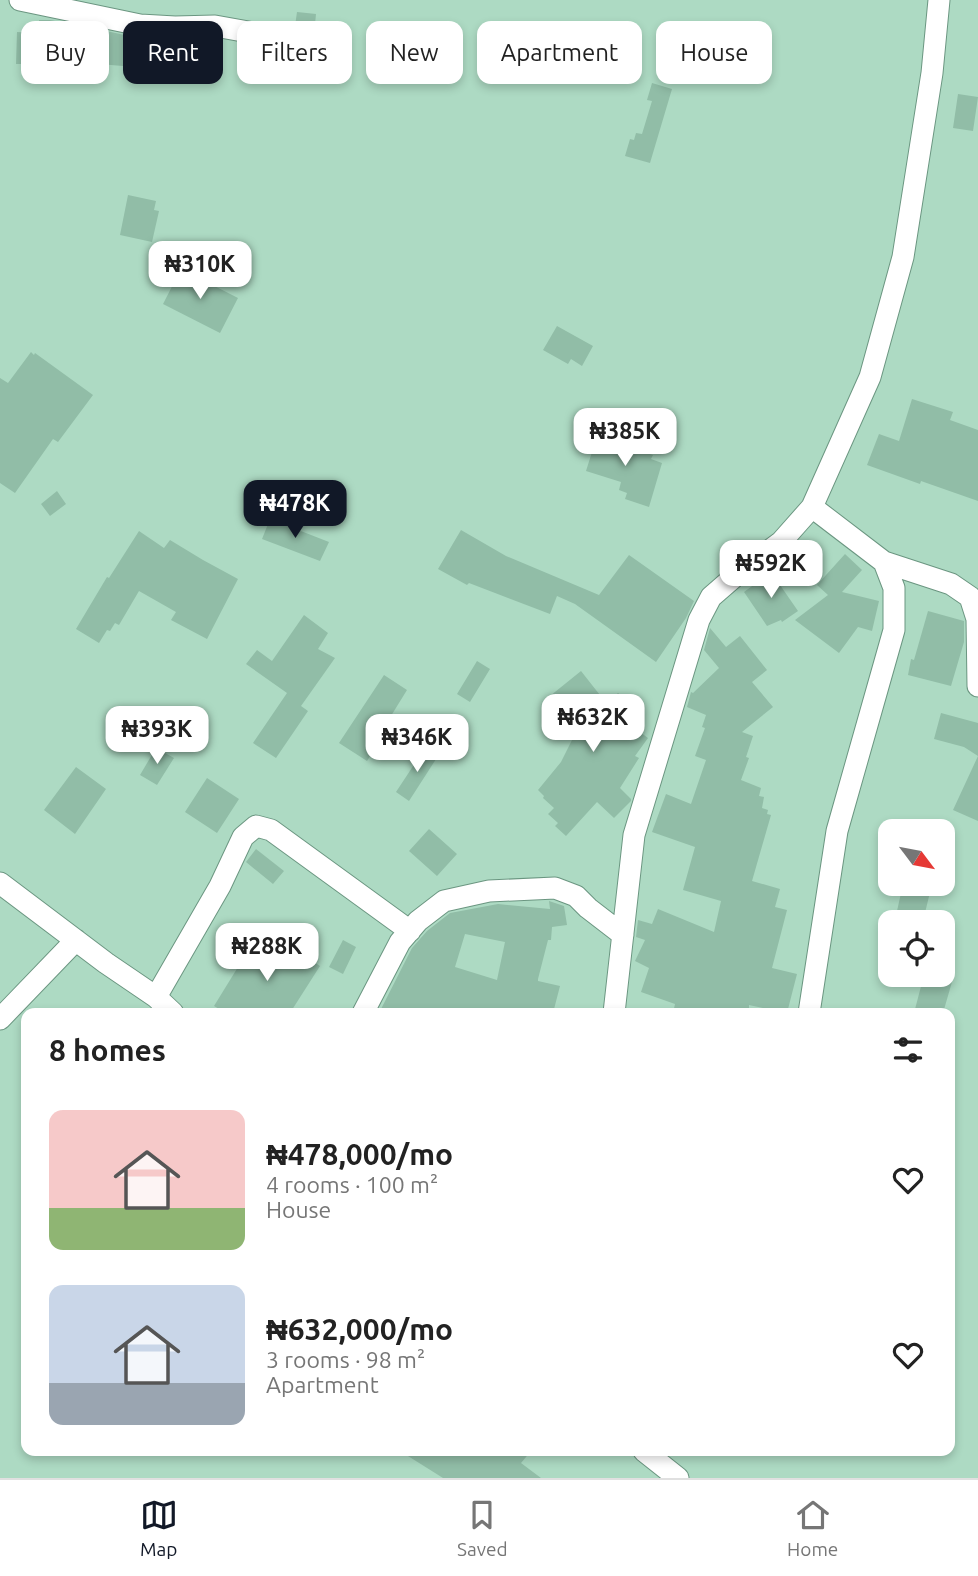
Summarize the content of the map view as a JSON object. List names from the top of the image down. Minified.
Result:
{"north":"bottom right","page":{"chip":["Buy","Rent","Filters","New","Apartment","House"],"price":["₦310K","₦385K","₦478K","₦592K","₦632K","₦393K","₦346K","₦288K"],"heading":"8 homes","list":[{"name":"₦478,000/mo","note":"4 rooms · 100 m² · House"},{"name":"₦632,000/mo","note":"3 rooms · 98 m² · Apartment"}],"tabs":["Map","Saved","Home"]}}
